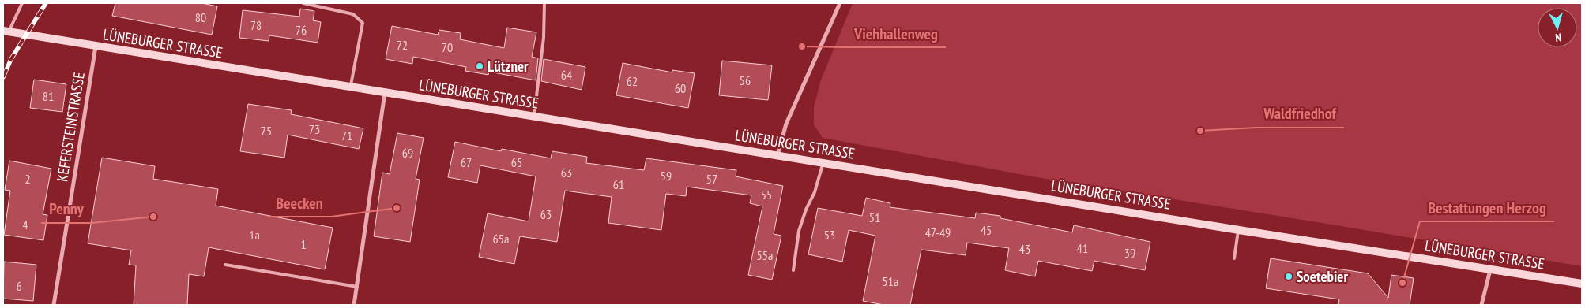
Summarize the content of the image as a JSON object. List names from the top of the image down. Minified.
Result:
{"streets":{"main road":["LÜNEBURGER STRASSE"],"street":["KEFERSTEINSTRASSE"]},"crossings":[["LÜNEBURGER STRASSE","KEFERSTEINSTRASSE"]],"places":["Viehhallenweg","Lützner","Waldfriedhof","Beecken","Penny","Soetebier","Bestattungen Herzog"],"house_numbers":["80","78","76","72","70","64","56","62","60","81","73","75","71","69","67","65","63","59","2","57","61","55","63","51","4","45","47-49","1a","53","65a","1","41","43","39","55a","51a","6"],"north":"bottom"}
